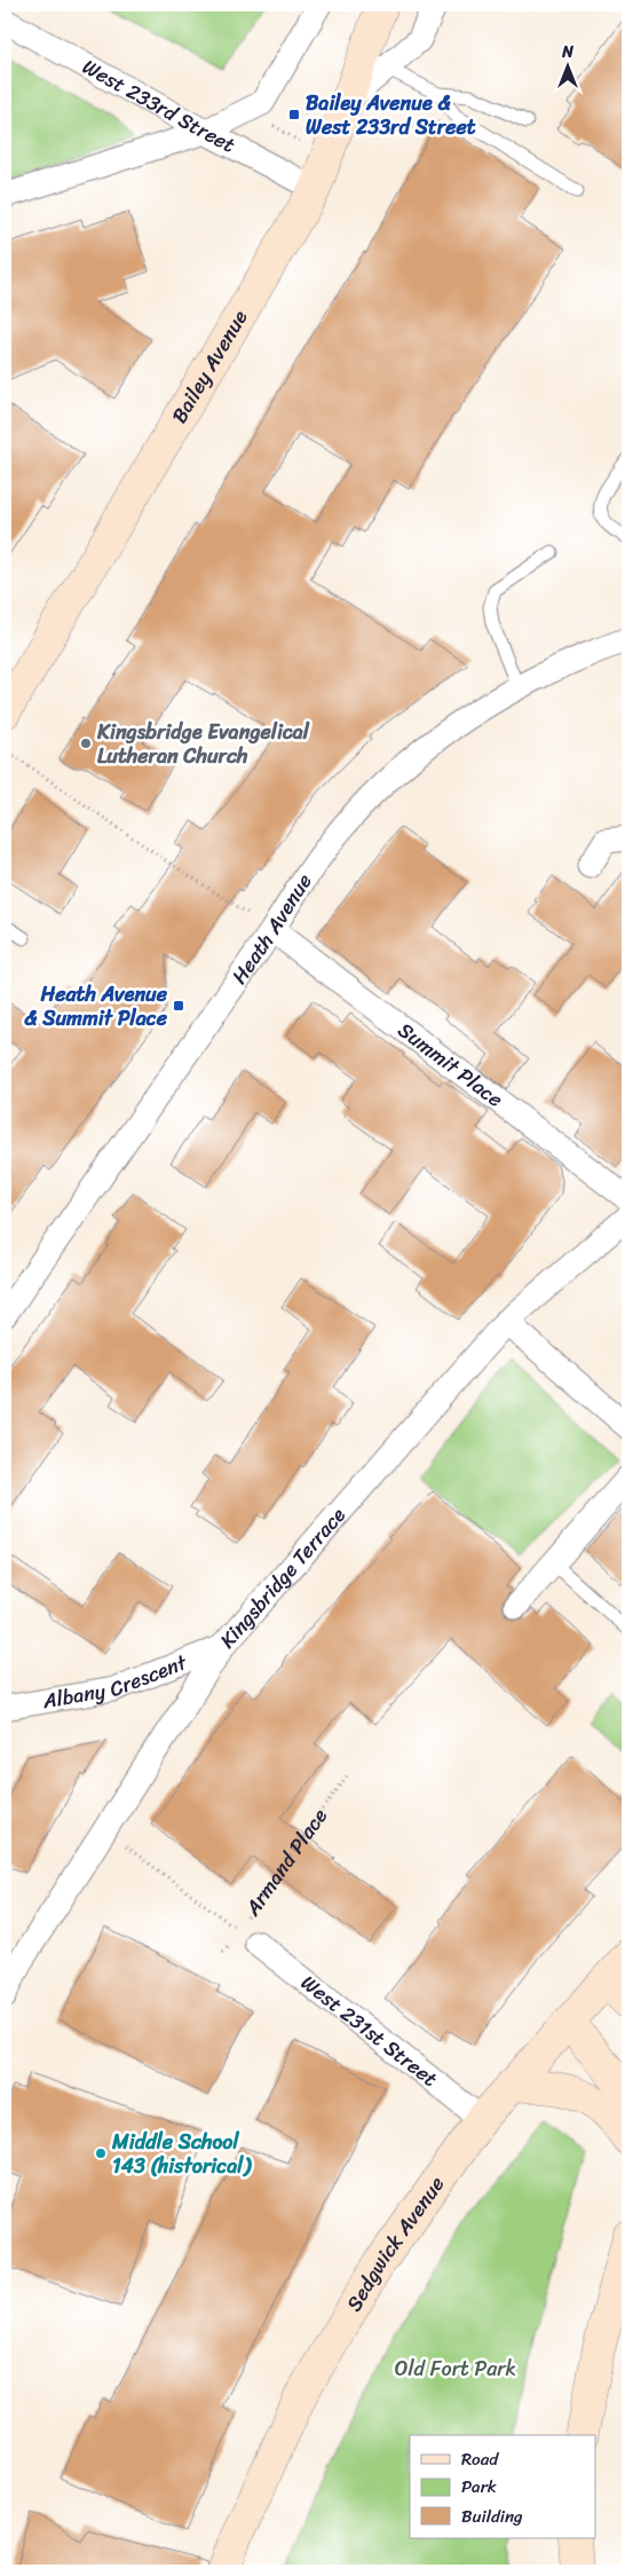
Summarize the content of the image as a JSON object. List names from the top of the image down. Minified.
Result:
{"streets":{"street":["West 233rd Street","Bailey Avenue","Heath Avenue","Summit Place","Kingsbridge Terrace","Albany Crescent","West 231st Street","Sedgwick Avenue"],"path":["Armand Place"]},"crossings":[["West 233rd Street","Bailey Avenue"],["Heath Avenue","Summit Place"],["Kingsbridge Terrace","Albany Crescent"],["Armand Place","West 231st Street"],["West 231st Street","Sedgwick Avenue"]],"parks":["Old Fort Park"],"places":{"transit":["Bailey Avenue & West 233rd Street","Heath Avenue & Summit Place"],"other":["Kingsbridge Evangelical Lutheran Church","Middle School 143 (historical)"]},"legend":["Road","Park","Building"],"north":"top"}
